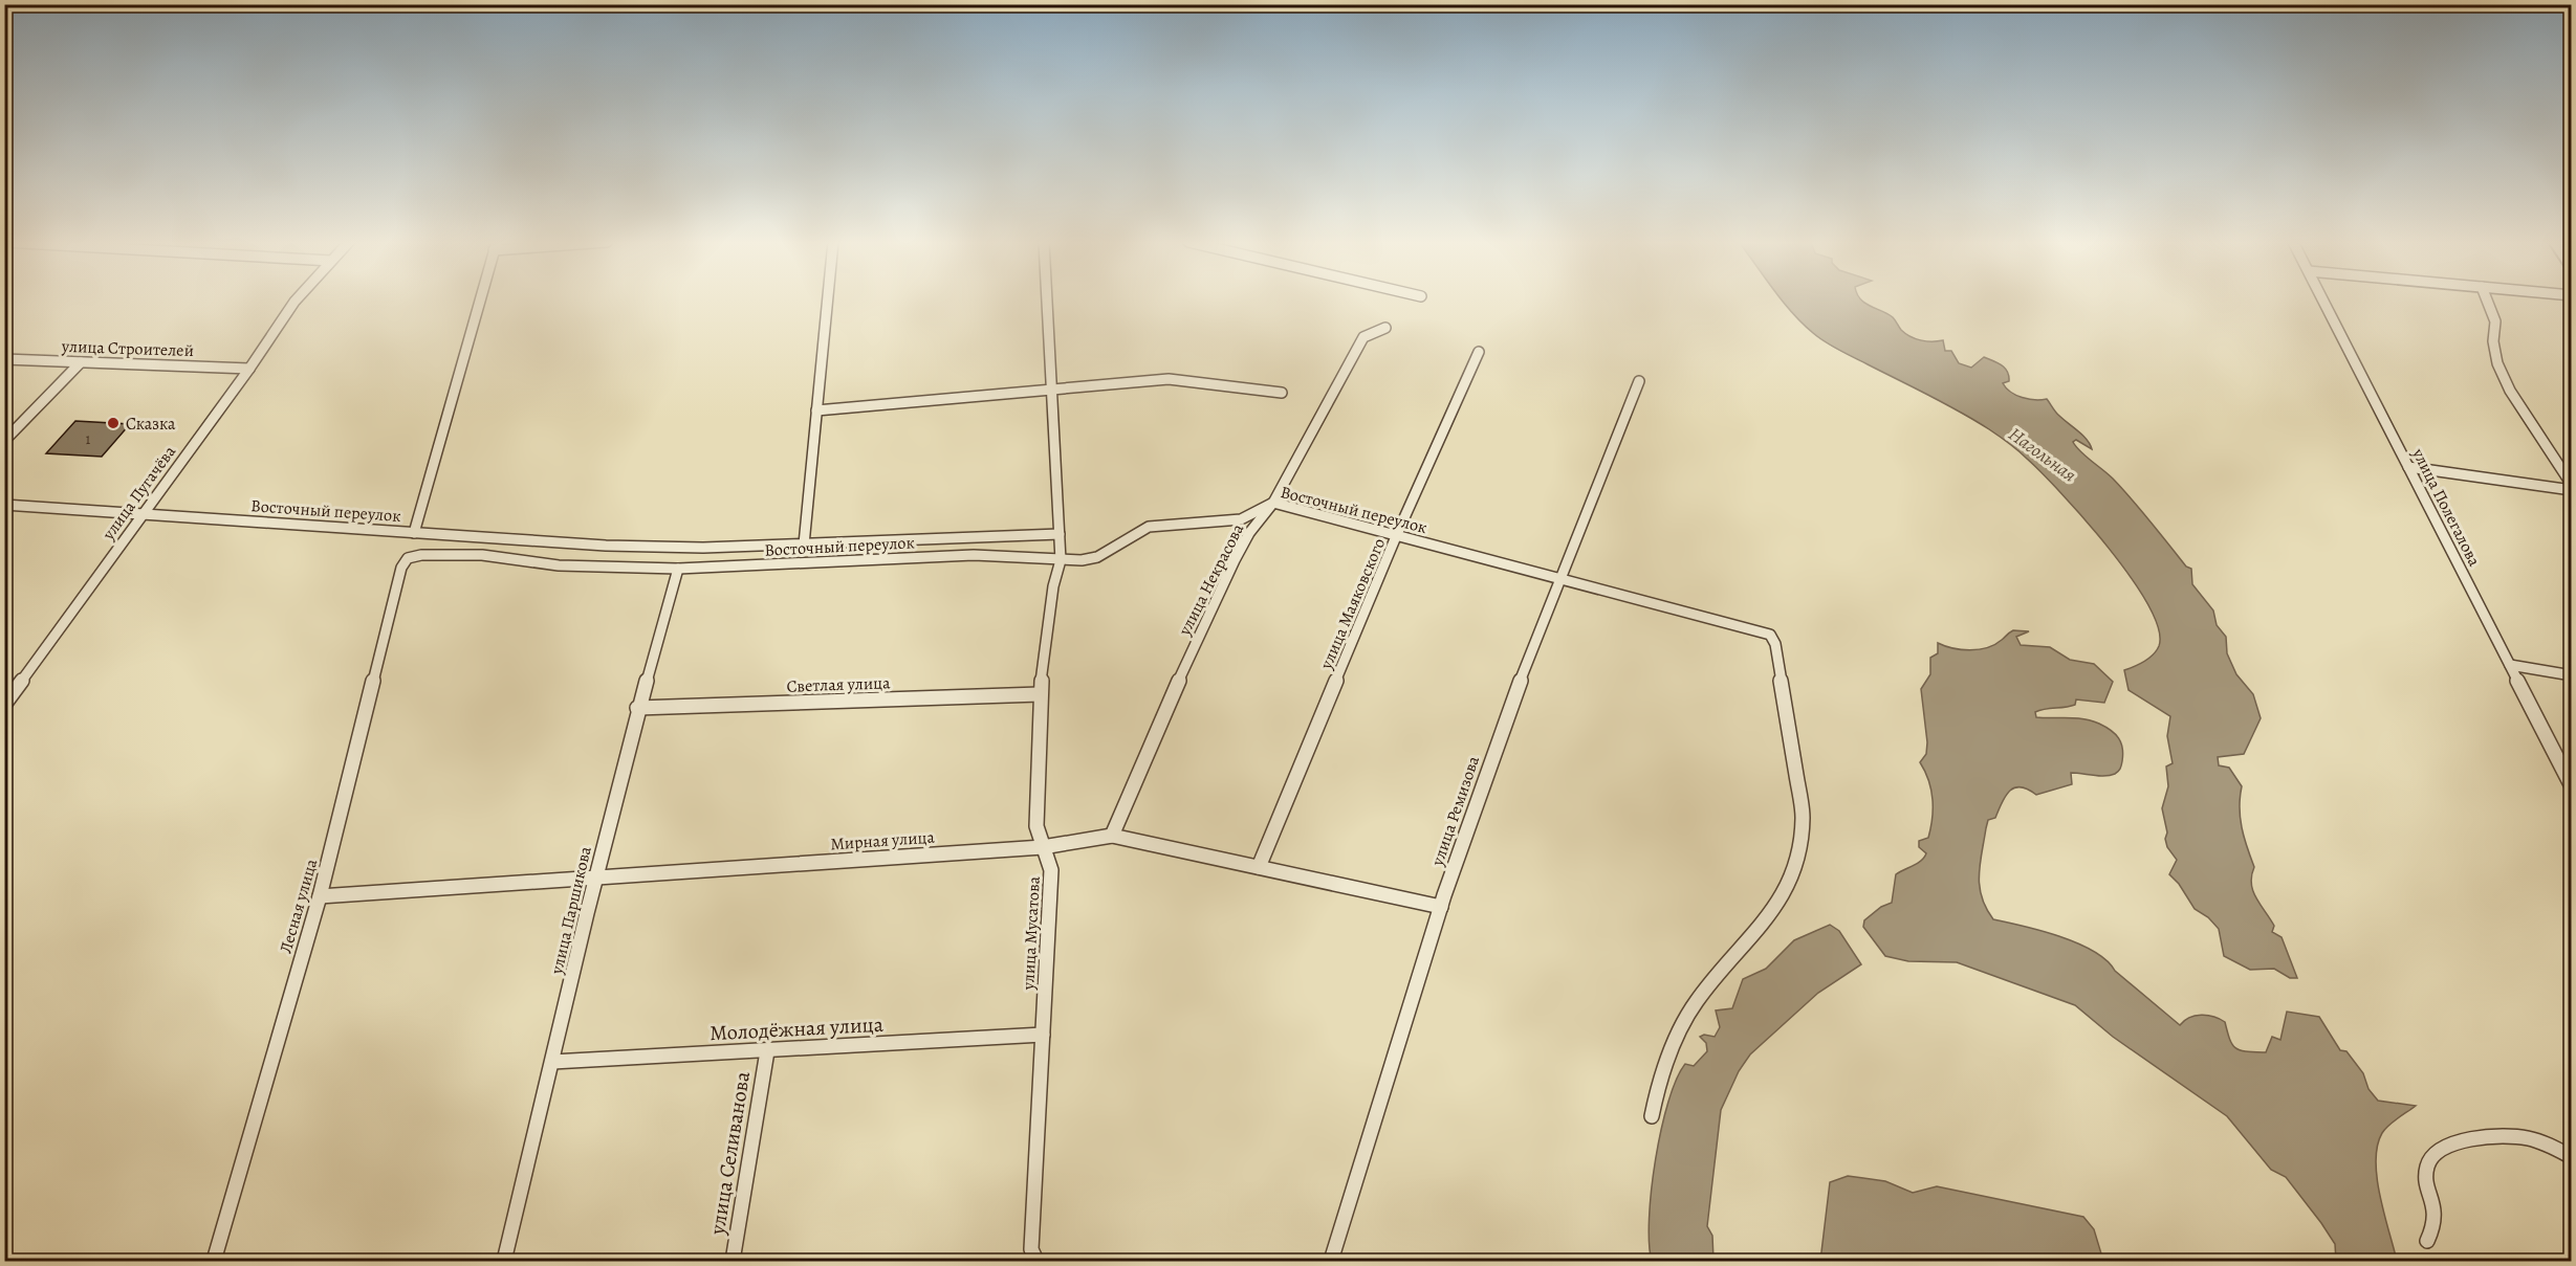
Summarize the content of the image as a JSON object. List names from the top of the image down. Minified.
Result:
{"streets":{"street":["улица Строителей","улица Пугачёва","улица Полегалова","Восточный переулок","улица Некрасова","улица Маяковского","Светлая улица","улица Ремизова","Мирная улица","Лесная улица","улица Паршикова","улица Мусатова","Молодёжная улица","улица Селиванова"]},"crossings":[["улица Строителей","улица Пугачёва"],["улица Пугачёва","Восточный переулок"],["Восточный переулок","улица Некрасова"],["Восточный переулок","улица Маяковского"],["Восточный переулок","улица Ремизова"],["Восточный переулок","Лесная улица"],["Восточный переулок","улица Паршикова"],["Восточный переулок","улица Мусатова"],["улица Некрасова","Мирная улица"],["улица Маяковского","Мирная улица"],["Светлая улица","улица Паршикова"],["Светлая улица","улица Мусатова"],["улица Ремизова","Мирная улица"],["Мирная улица","Лесная улица"],["Мирная улица","улица Паршикова"],["Мирная улица","улица Мусатова"],["улица Паршикова","Молодёжная улица"],["улица Мусатова","Молодёжная улица"],["Молодёжная улица","улица Селиванова"]],"water":["Нагольная"],"places":["Сказка"],"house_numbers":["1"]}
